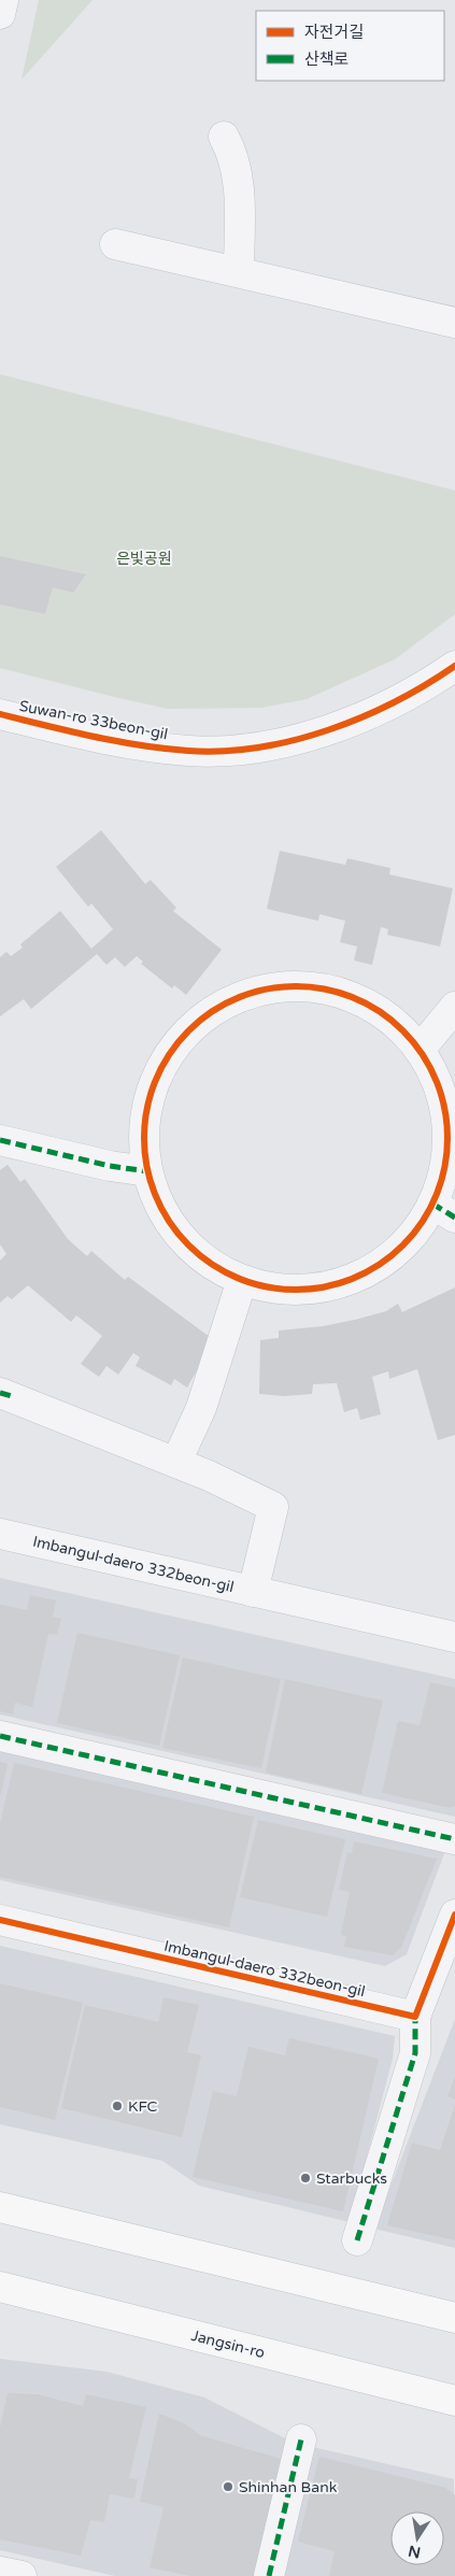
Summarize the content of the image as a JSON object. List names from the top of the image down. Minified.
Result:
{"streets":{"main road":["Jangsin-ro"],"street":["Suwan-ro 33beon-gil","Imbangul-daero 332beon-gil"]},"parks":["은빛공원"],"places":["KFC","Starbucks","Shinhan Bank"],"legend":["자전거길","산책로"],"north":"bottom"}
